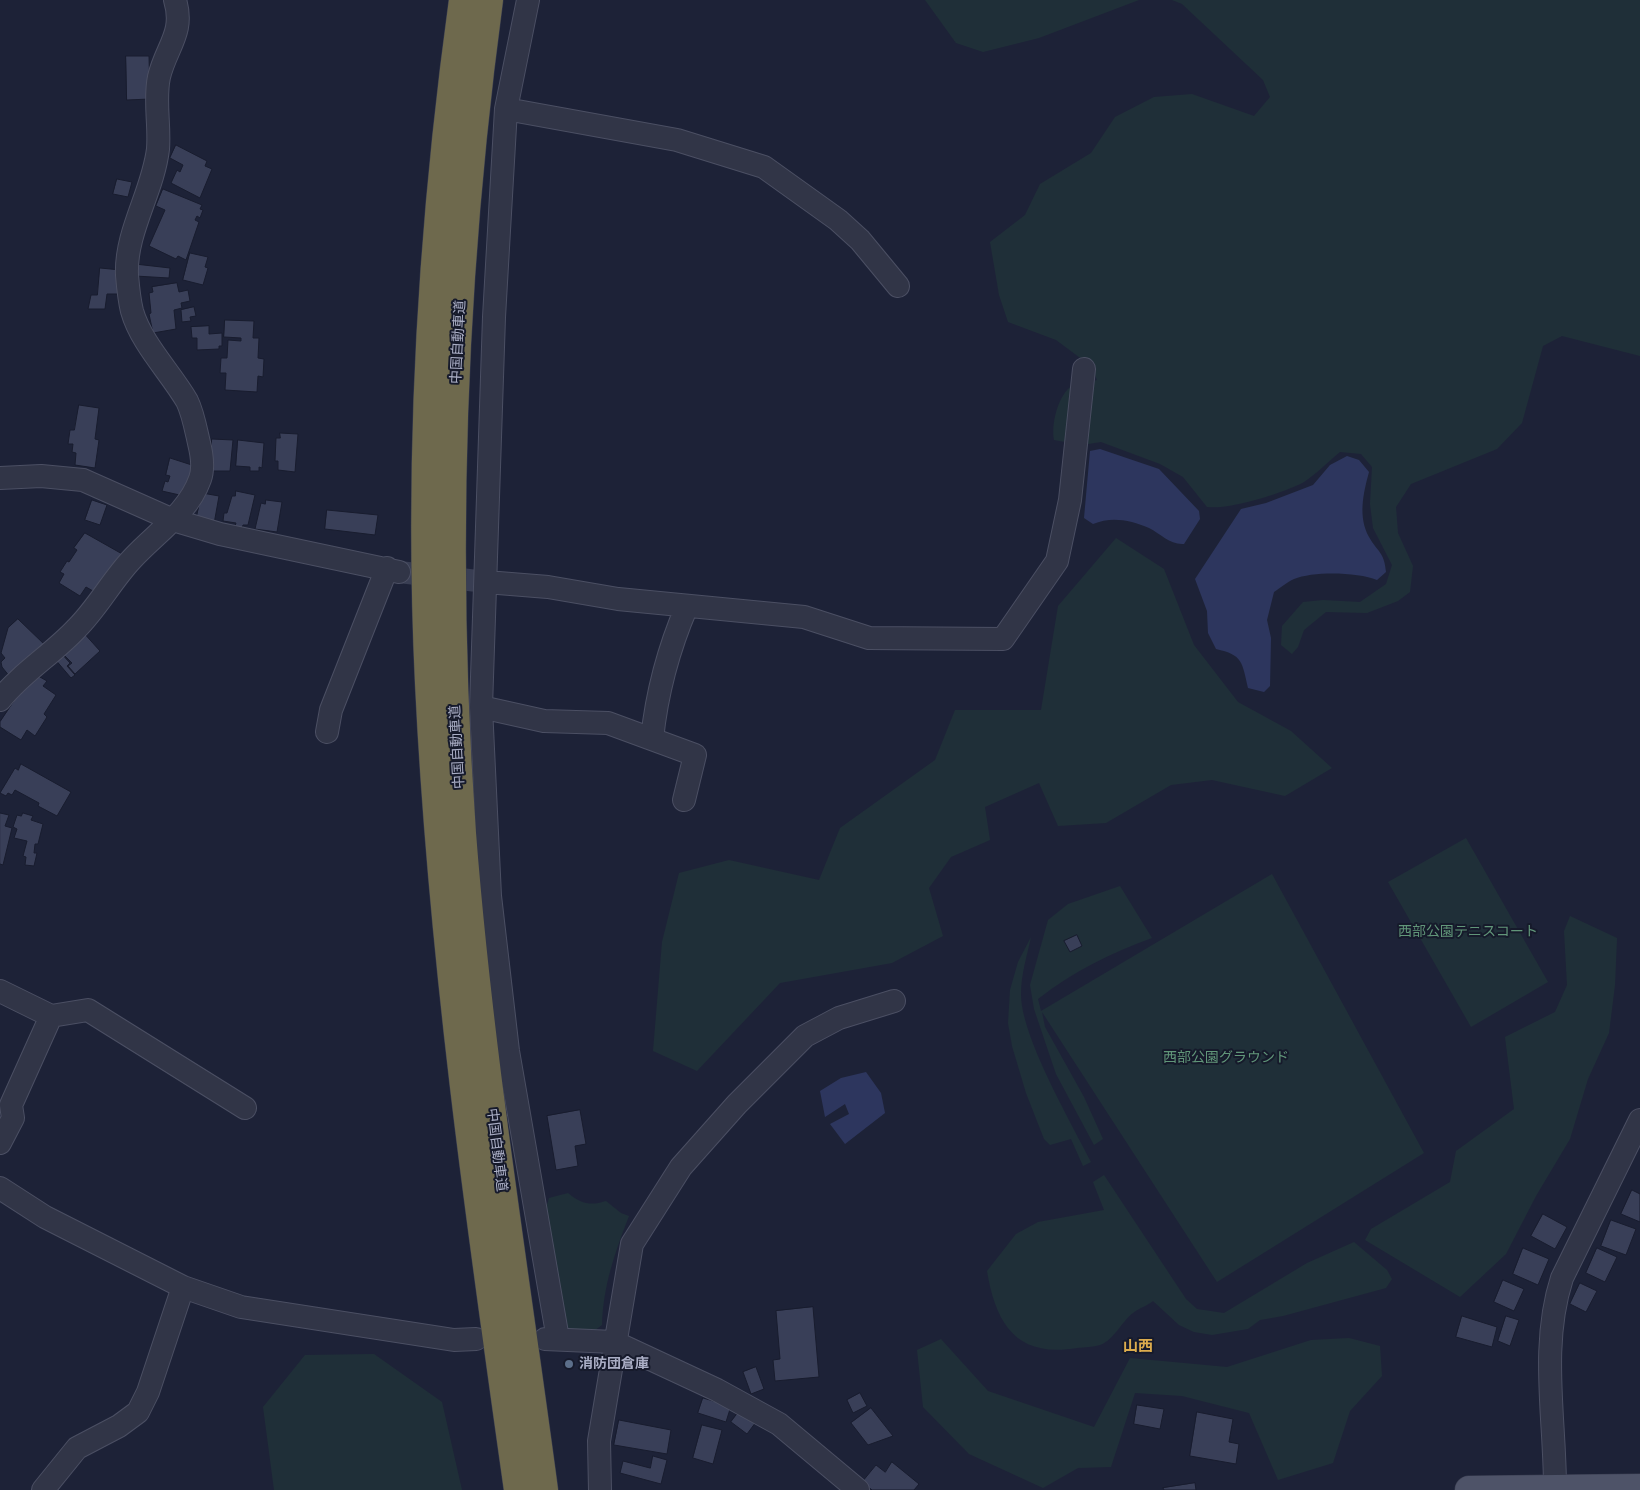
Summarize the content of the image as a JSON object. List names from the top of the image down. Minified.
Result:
{"streets":{"highway":["中国自動車道"]},"districts":["山西"],"parks":["西部公園テニスコート","西部公園グラウンド"],"places":["消防団倉庫"]}
